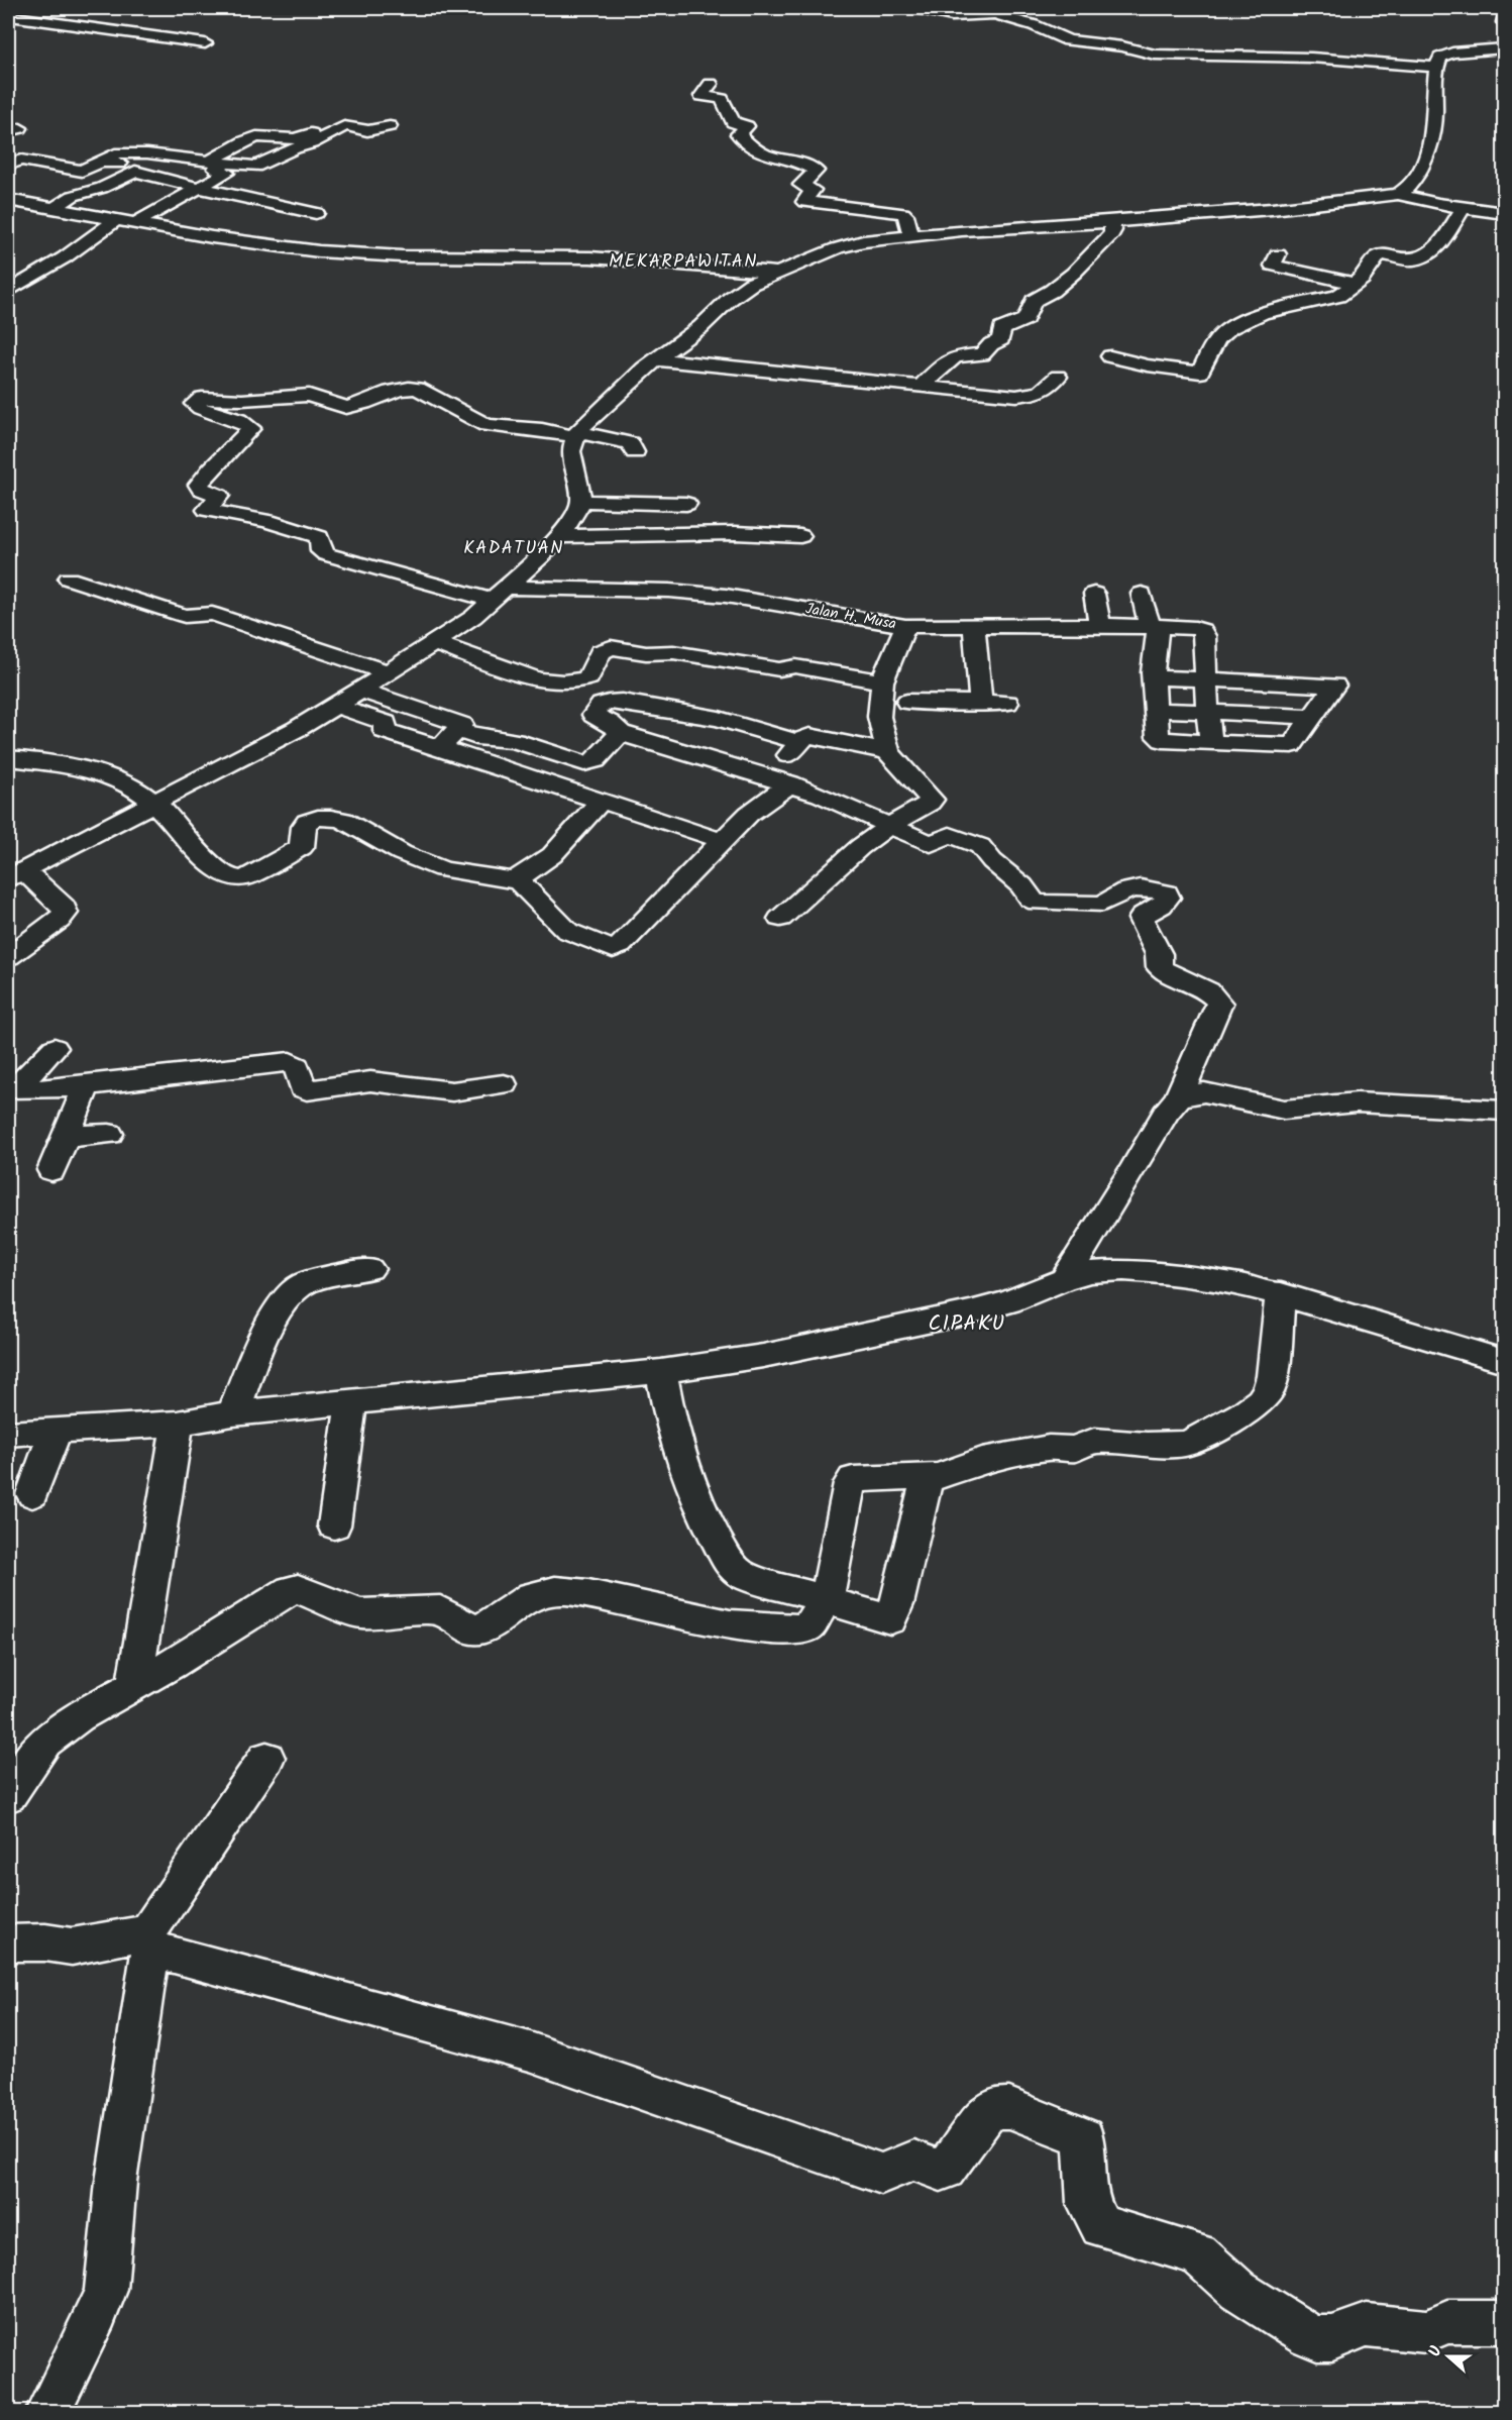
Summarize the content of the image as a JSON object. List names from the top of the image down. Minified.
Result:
{"streets":{"street":["Jalan H. Musa"]},"districts":["MEKARPAWITAN","KADATUAN","CIPAKU"],"north":"left"}
